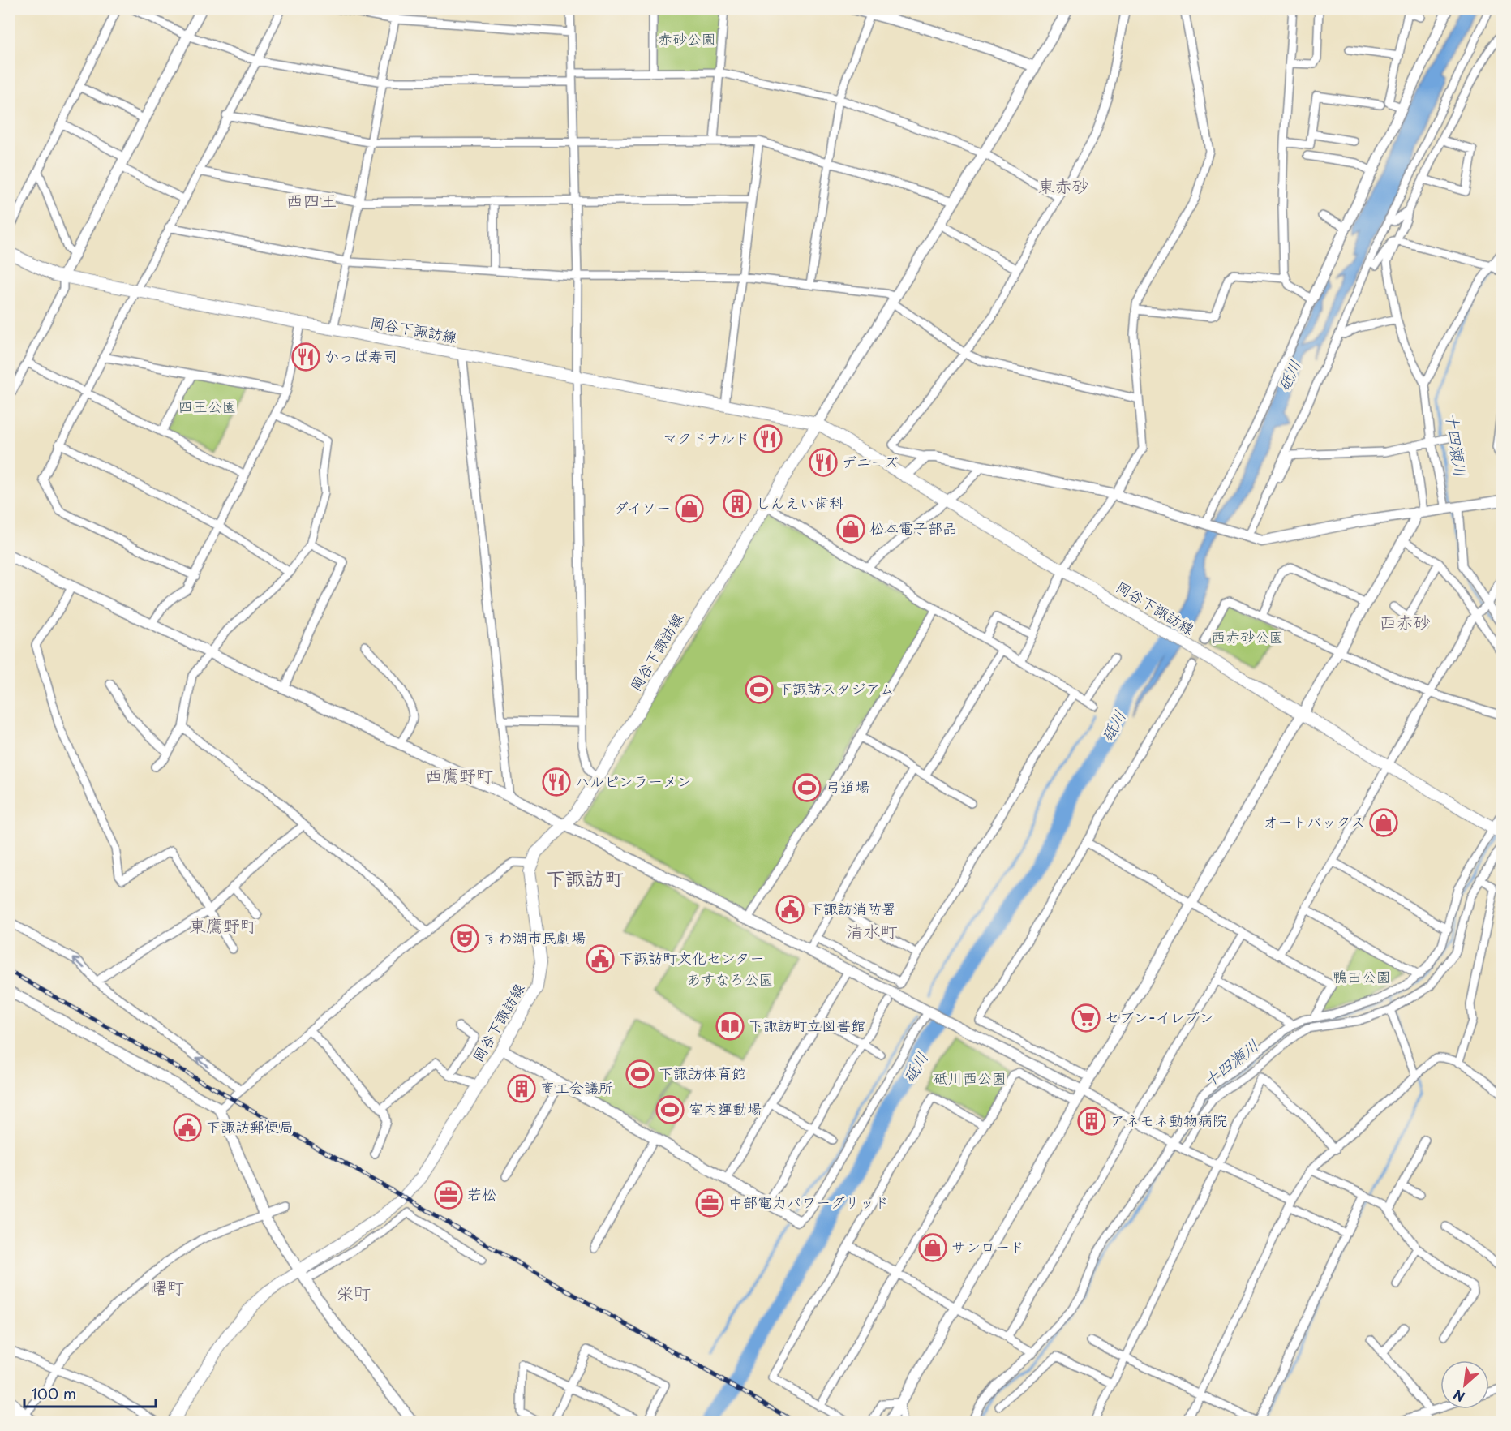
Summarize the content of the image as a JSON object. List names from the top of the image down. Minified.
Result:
{"streets":{"main road":["岡谷下諏訪線"]},"districts":["東赤砂","西四王","西赤砂","西鷹野町","下諏訪町","東鷹野町","清水町","曙町","栄町"],"water":["砥川","十四瀬川"],"parks":["赤砂公園","四王公園","西赤砂公園","鴨田公園","あすなろ公園","砥川西公園"],"places":{"restaurant":["かっぱ寿司","マクドナルド","デニーズ","ハルピンラーメン"],"building":["しんえい歯科","商工会議所","アネモネ動物病院"],"shop":["ダイソー","松本電子部品","オートバックス","サンロード"],"sports":["下諏訪スタジアム","弓道場","下諏訪体育館","室内運動場"],"public building":["下諏訪消防署","下諏訪町文化センター","下諏訪郵便局"],"theatre":["すわ湖市民劇場"],"supermarket":["セブン-イレブン"],"library":["下諏訪町立図書館"],"office":["若松","中部電力パワーグリッド"]},"scale_bar":"100 m","north":"bottom left"}
